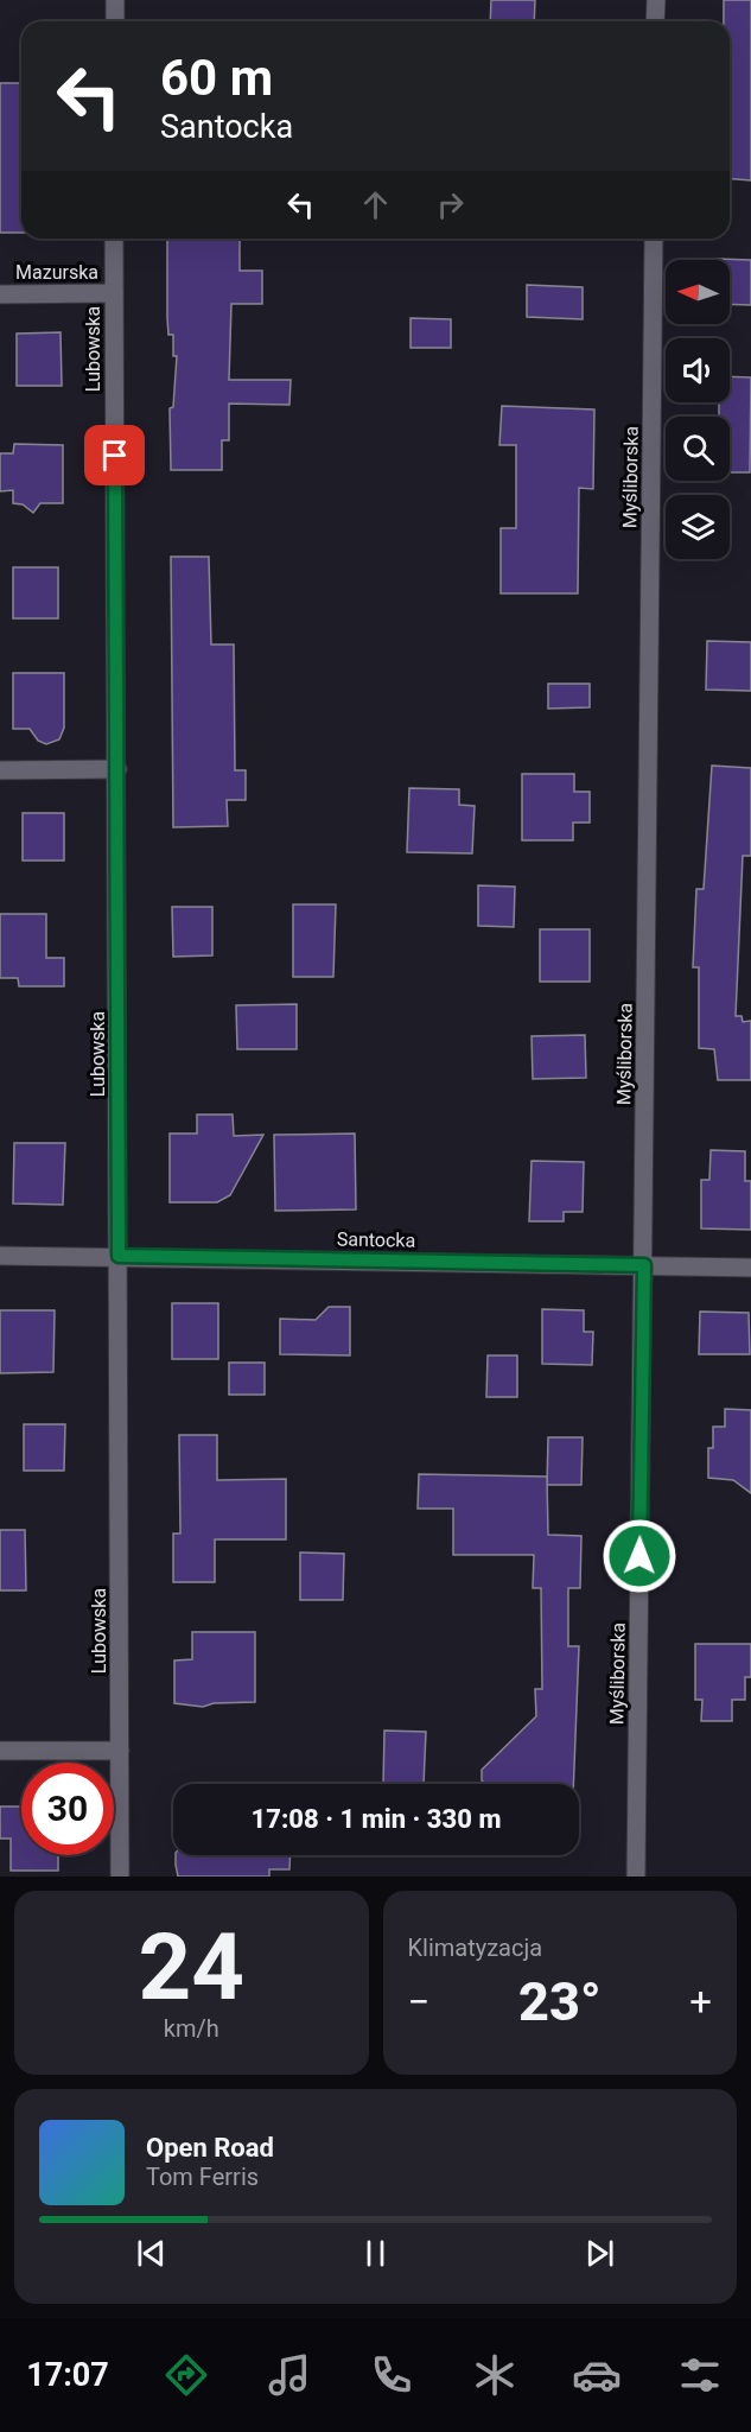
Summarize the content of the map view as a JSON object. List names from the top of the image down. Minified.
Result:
{"streets":{"street":["Mazurska","Lubowska","Myśliborska","Santocka"]},"crossings":[["Mazurska","Lubowska"],["Lubowska","Santocka"],["Myśliborska","Santocka"]],"north":"left","page":{"turn":["60 m","Santocka"],"limit":"30","trip":"17:08 · 1 min · 330 m","tile":[["24","km/h"],"Klimatyzacja"],"heat":["−","23°","+"],"song":["Open Road","Tom Ferris"],"tabs":"17:07"}}
